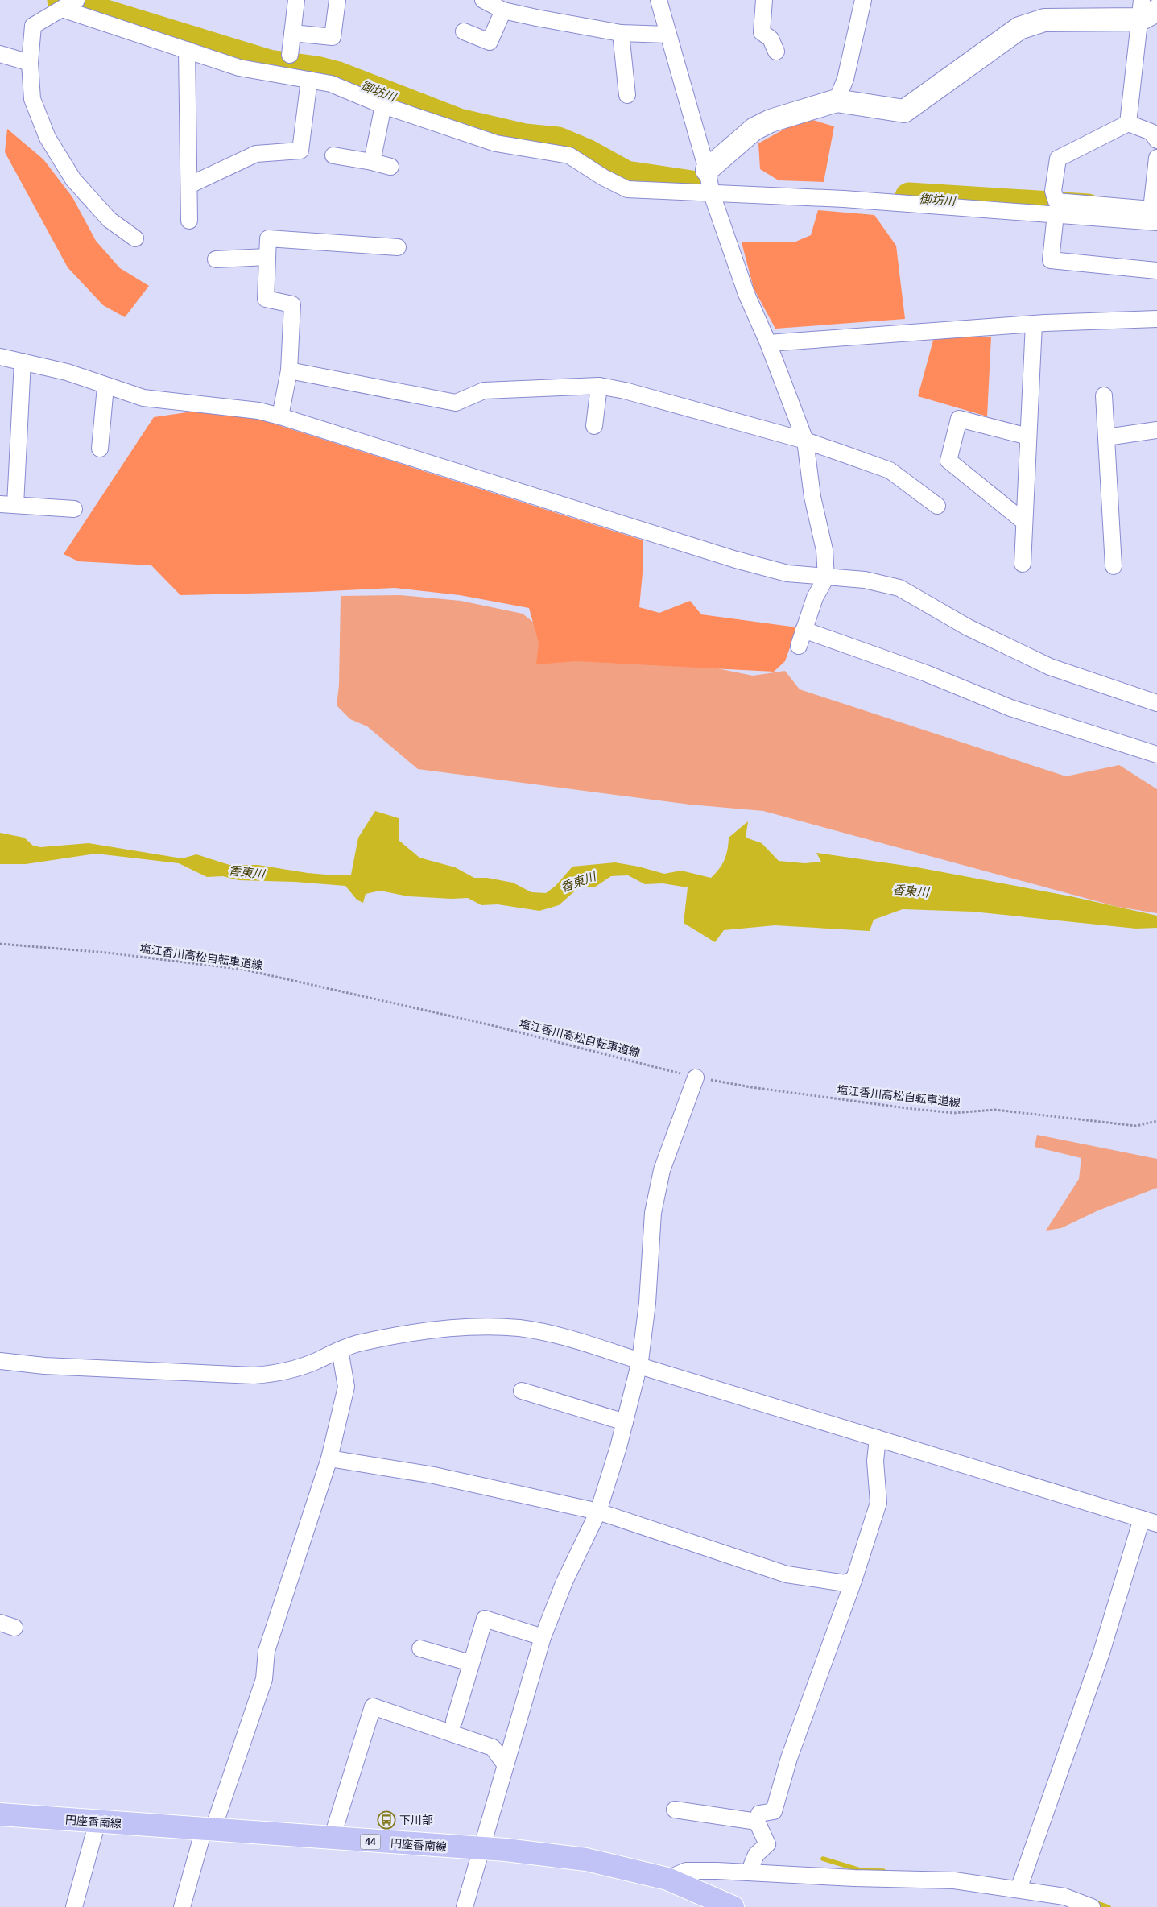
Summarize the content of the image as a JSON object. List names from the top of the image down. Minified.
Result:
{"streets":{"main road":["円座香南線","44"],"path":["塩江香川高松自転車道線"]},"water":["御坊川","香東川"],"places":{"bus stop":["下川部"]}}
